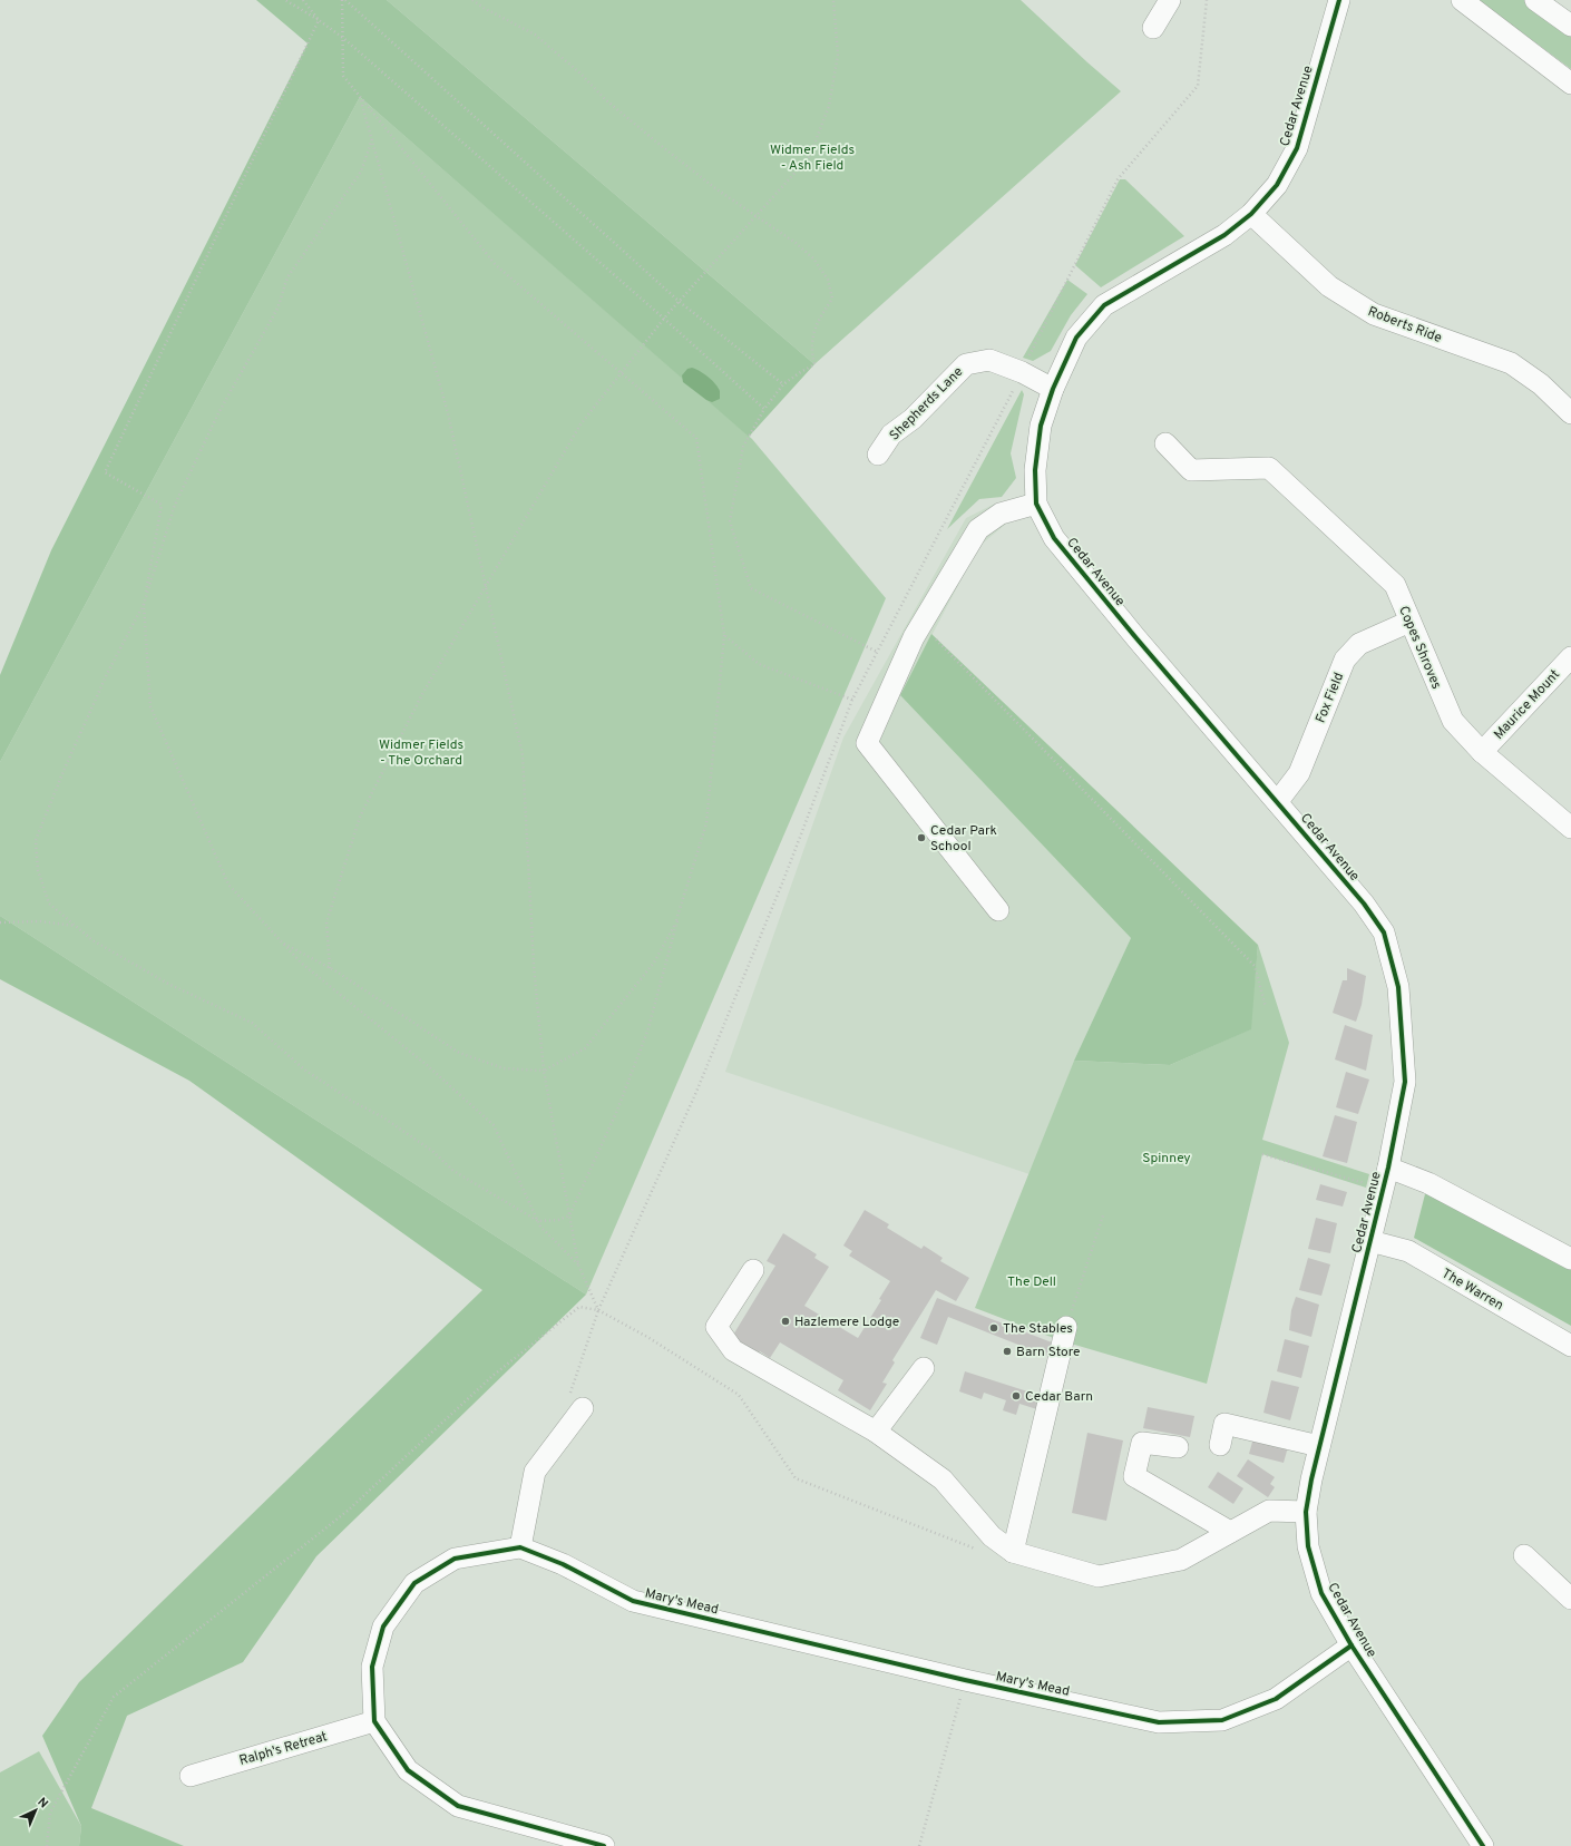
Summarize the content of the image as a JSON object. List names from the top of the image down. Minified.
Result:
{"streets":{"street":["Cedar Avenue","Roberts Ride","Shepherds Lane","Copes Shroves","Fox Field","Maurice Mount","The Warren","Mary's Mead","Ralph's Retreat"]},"crossings":[["Cedar Avenue","Roberts Ride"],["Cedar Avenue","Shepherds Lane"],["Cedar Avenue","Fox Field"],["Cedar Avenue","The Warren"],["Cedar Avenue","Mary's Mead"],["Copes Shroves","Fox Field"],["Copes Shroves","Maurice Mount"]],"parks":["Widmer Fields - Ash Field","Widmer Fields - The Orchard","Spinney","The Dell"],"places":["Cedar Park School","Hazlemere Lodge","The Stables","Barn Store","Cedar Barn"],"north":"top right"}
